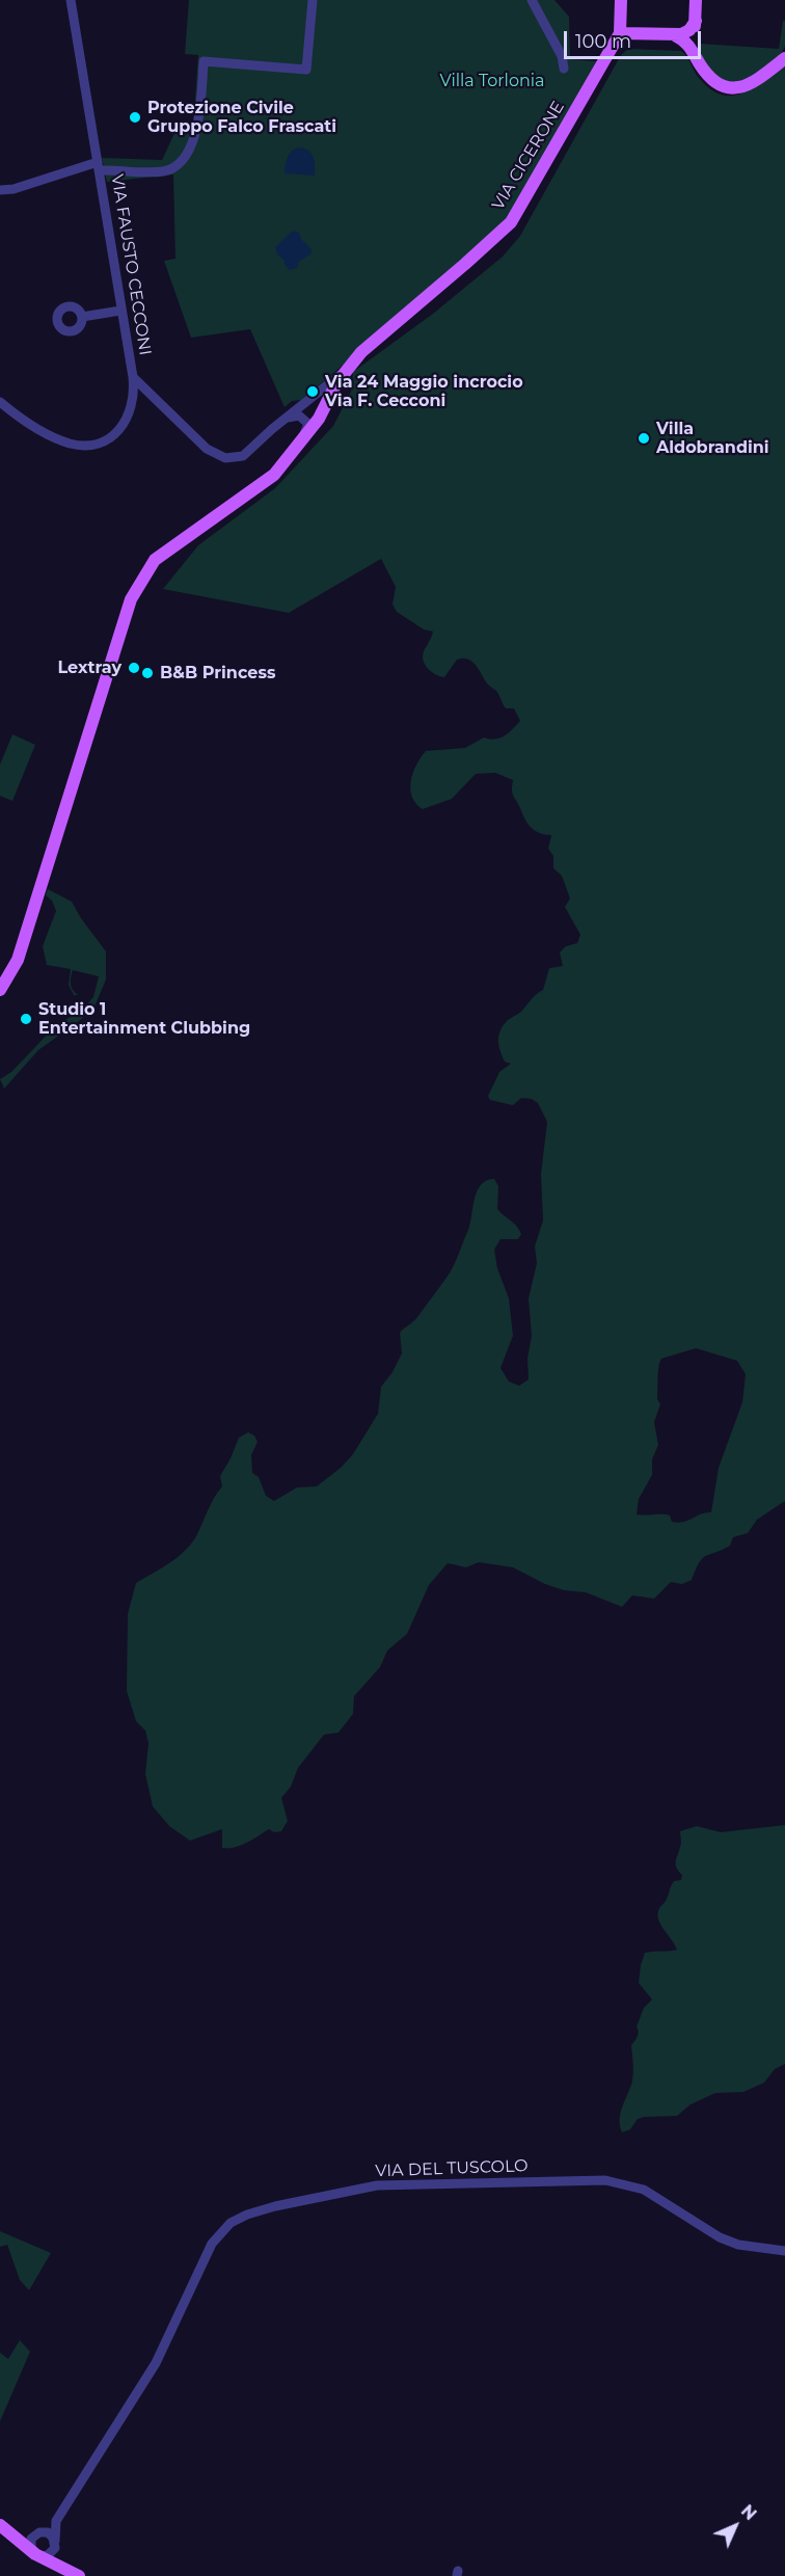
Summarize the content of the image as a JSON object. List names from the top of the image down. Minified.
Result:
{"streets":{"main road":["VIA CICERONE"],"street":["VIA FAUSTO CECCONI","VIA DEL TUSCOLO"]},"crossings":[["VIA CICERONE","VIA FAUSTO CECCONI"]],"parks":["Villa Torlonia"],"places":["Protezione Civile Gruppo Falco Frascati","Via 24 Maggio incrocio Via F. Cecconi","Villa Aldobrandini","Lextray","B&B Princess","Studio 1 Entertainment Clubbing"],"scale_bar":"100 m","north":"top right"}
